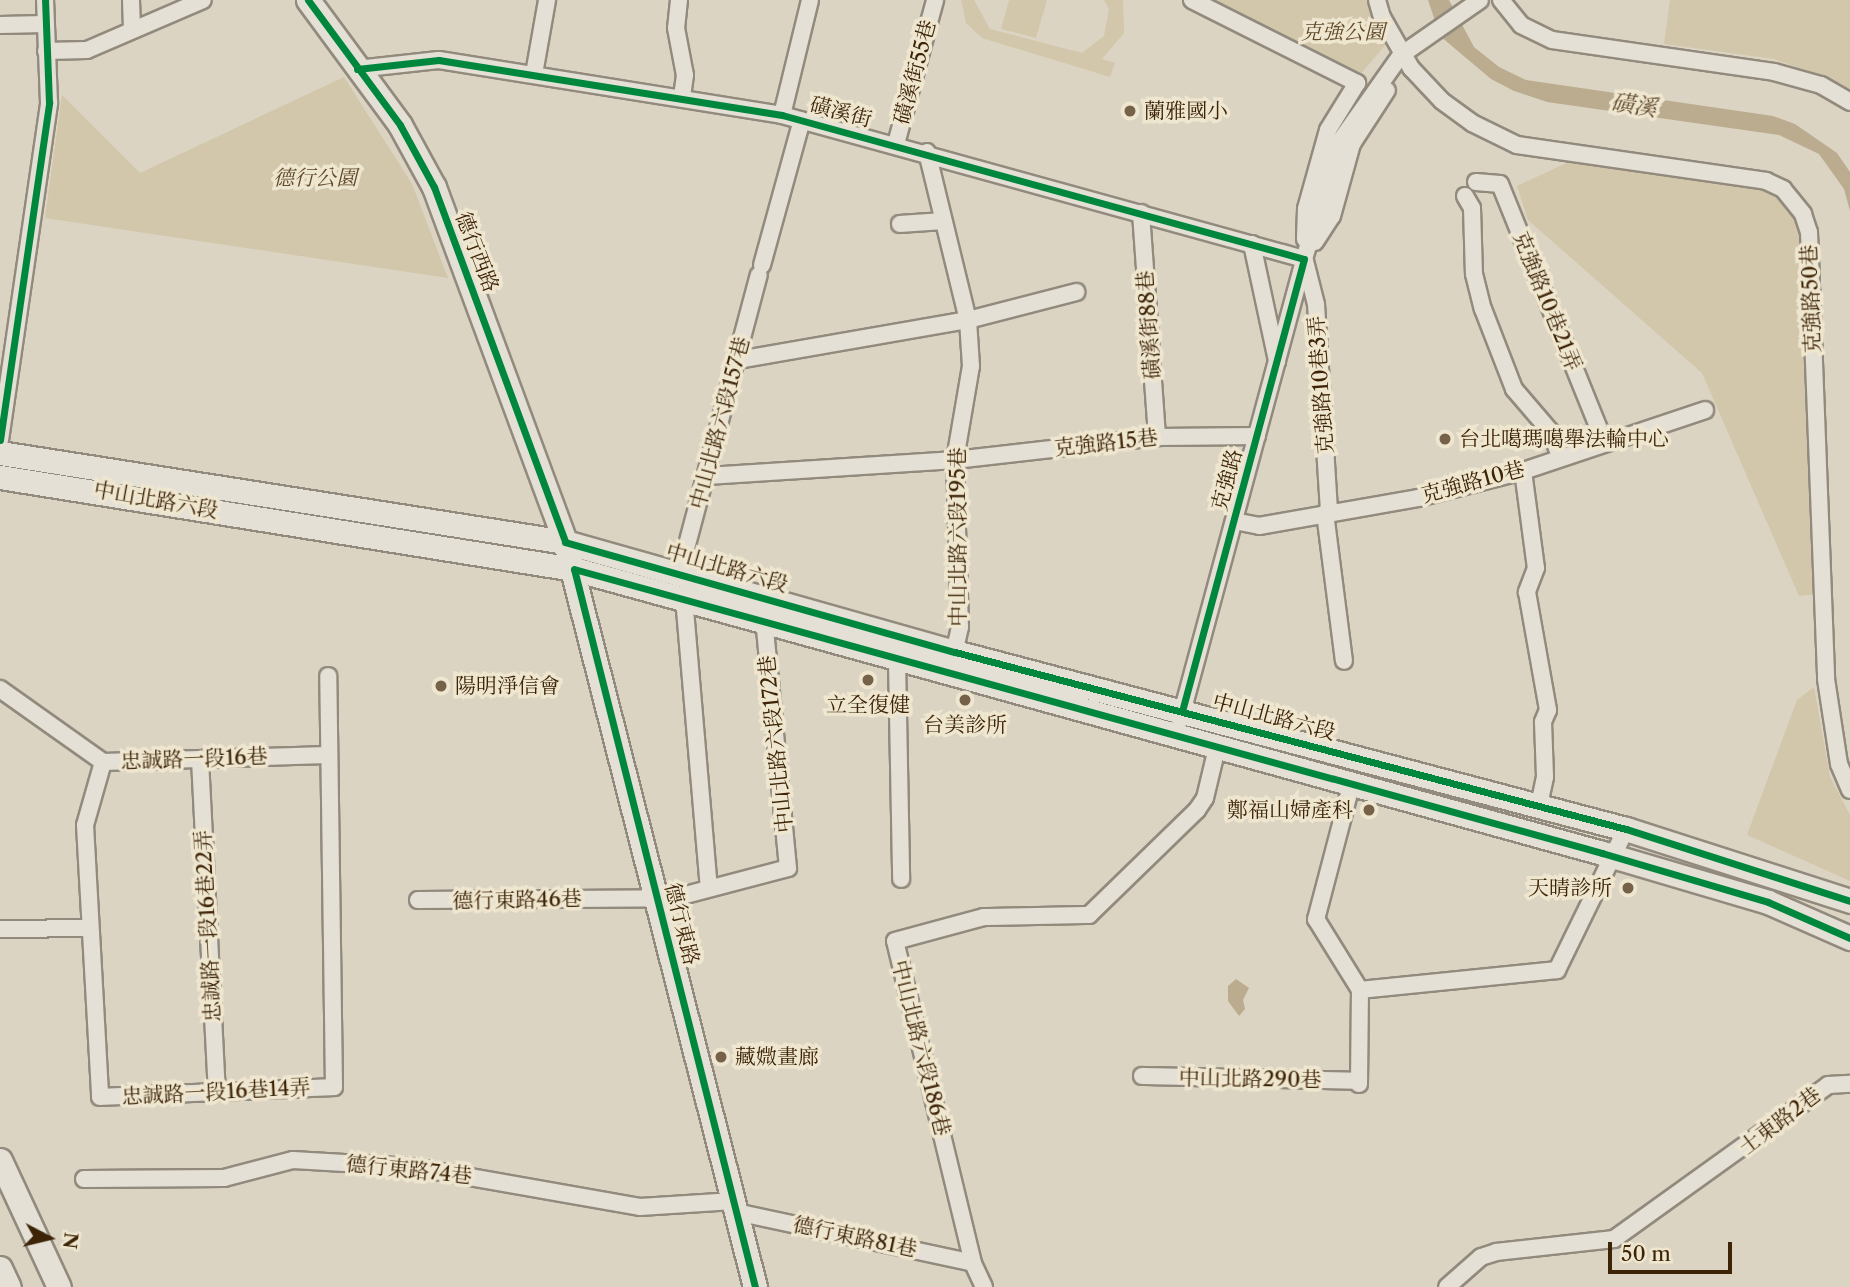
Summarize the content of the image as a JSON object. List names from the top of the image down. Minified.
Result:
{"streets":{"main road":["德行西路","中山北路六段","德行東路"],"street":["磺溪街55巷","磺溪街","克強路50巷","克強路10巷21弄","磺溪街88巷","克強路10巷3弄","中山北路六段157巷","克強路15巷","克強路","克強路10巷","中山北路六段195巷","中山北路六段172巷","忠誠路一段16巷","德行東路46巷","忠誠路一段16巷22弄","中山北路六段186巷","中山北路290巷","忠誠路一段16巷14弄","士東路2巷","德行東路74巷","德行東路81巷"]},"crossings":[["磺溪街55巷","磺溪街"],["磺溪街","德行西路"],["磺溪街","磺溪街88巷"],["磺溪街","克強路10巷3弄"],["磺溪街","中山北路六段157巷"],["磺溪街","克強路"],["磺溪街","中山北路六段195巷"],["德行西路","中山北路六段"],["德行西路","德行東路"],["克強路50巷","克強路"],["克強路10巷21弄","克強路10巷"],["磺溪街88巷","克強路15巷"],["克強路10巷3弄","克強路"],["克強路10巷3弄","克強路10巷"],["中山北路六段157巷","克強路15巷"],["中山北路六段157巷","中山北路六段"],["克強路15巷","克強路"],["克強路15巷","中山北路六段195巷"],["克強路","克強路10巷"],["克強路","中山北路六段"],["中山北路六段","中山北路六段195巷"],["中山北路六段","中山北路六段172巷"],["中山北路六段","德行東路"],["中山北路六段","中山北路六段186巷"],["中山北路六段172巷","德行東路46巷"],["忠誠路一段16巷","忠誠路一段16巷22弄"],["忠誠路一段16巷","忠誠路一段16巷14弄"],["德行東路46巷","德行東路"],["德行東路","德行東路74巷"],["德行東路","德行東路81巷"],["忠誠路一段16巷22弄","忠誠路一段16巷14弄"],["中山北路六段186巷","德行東路81巷"],["德行東路74巷","德行東路81巷"]],"water":["磺溪"],"parks":["克強公園","德行公園"],"places":["蘭雅國小","台北噶瑪噶舉法輪中心","立全復健","陽明淨信會","台美診所","鄭福山婦產科","天晴診所","藏媺畫廊"],"scale_bar":"50 m","north":"right"}
